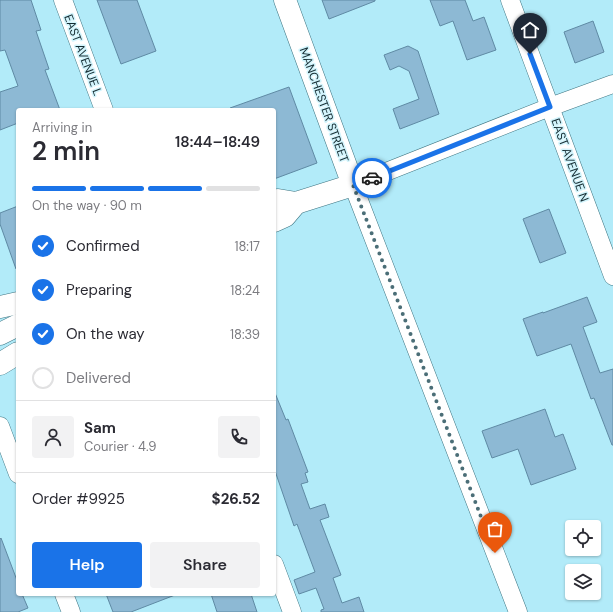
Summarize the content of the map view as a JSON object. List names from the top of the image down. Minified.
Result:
{"streets":{"main road":["MANCHESTER STREET"],"street":["EAST AVENUE L","EAST AVENUE N"]},"page":{"heading":["2 min","Arriving in","18:44–18:49"],"panel":["Sam","Courier · 4.9","Order #9925","$26.52"],"bar":"On the way · 90 m","list":[["Confirmed","18:17"],["Preparing","18:24"],["On the way","18:39"],"Delivered"],"buttons":["Help","Share"]}}
